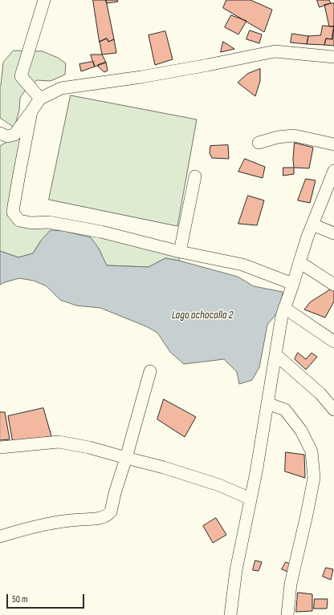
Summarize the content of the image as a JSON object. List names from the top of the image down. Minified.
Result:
{"water":["Lago achocalla 2"],"scale_bar":"50 m"}
